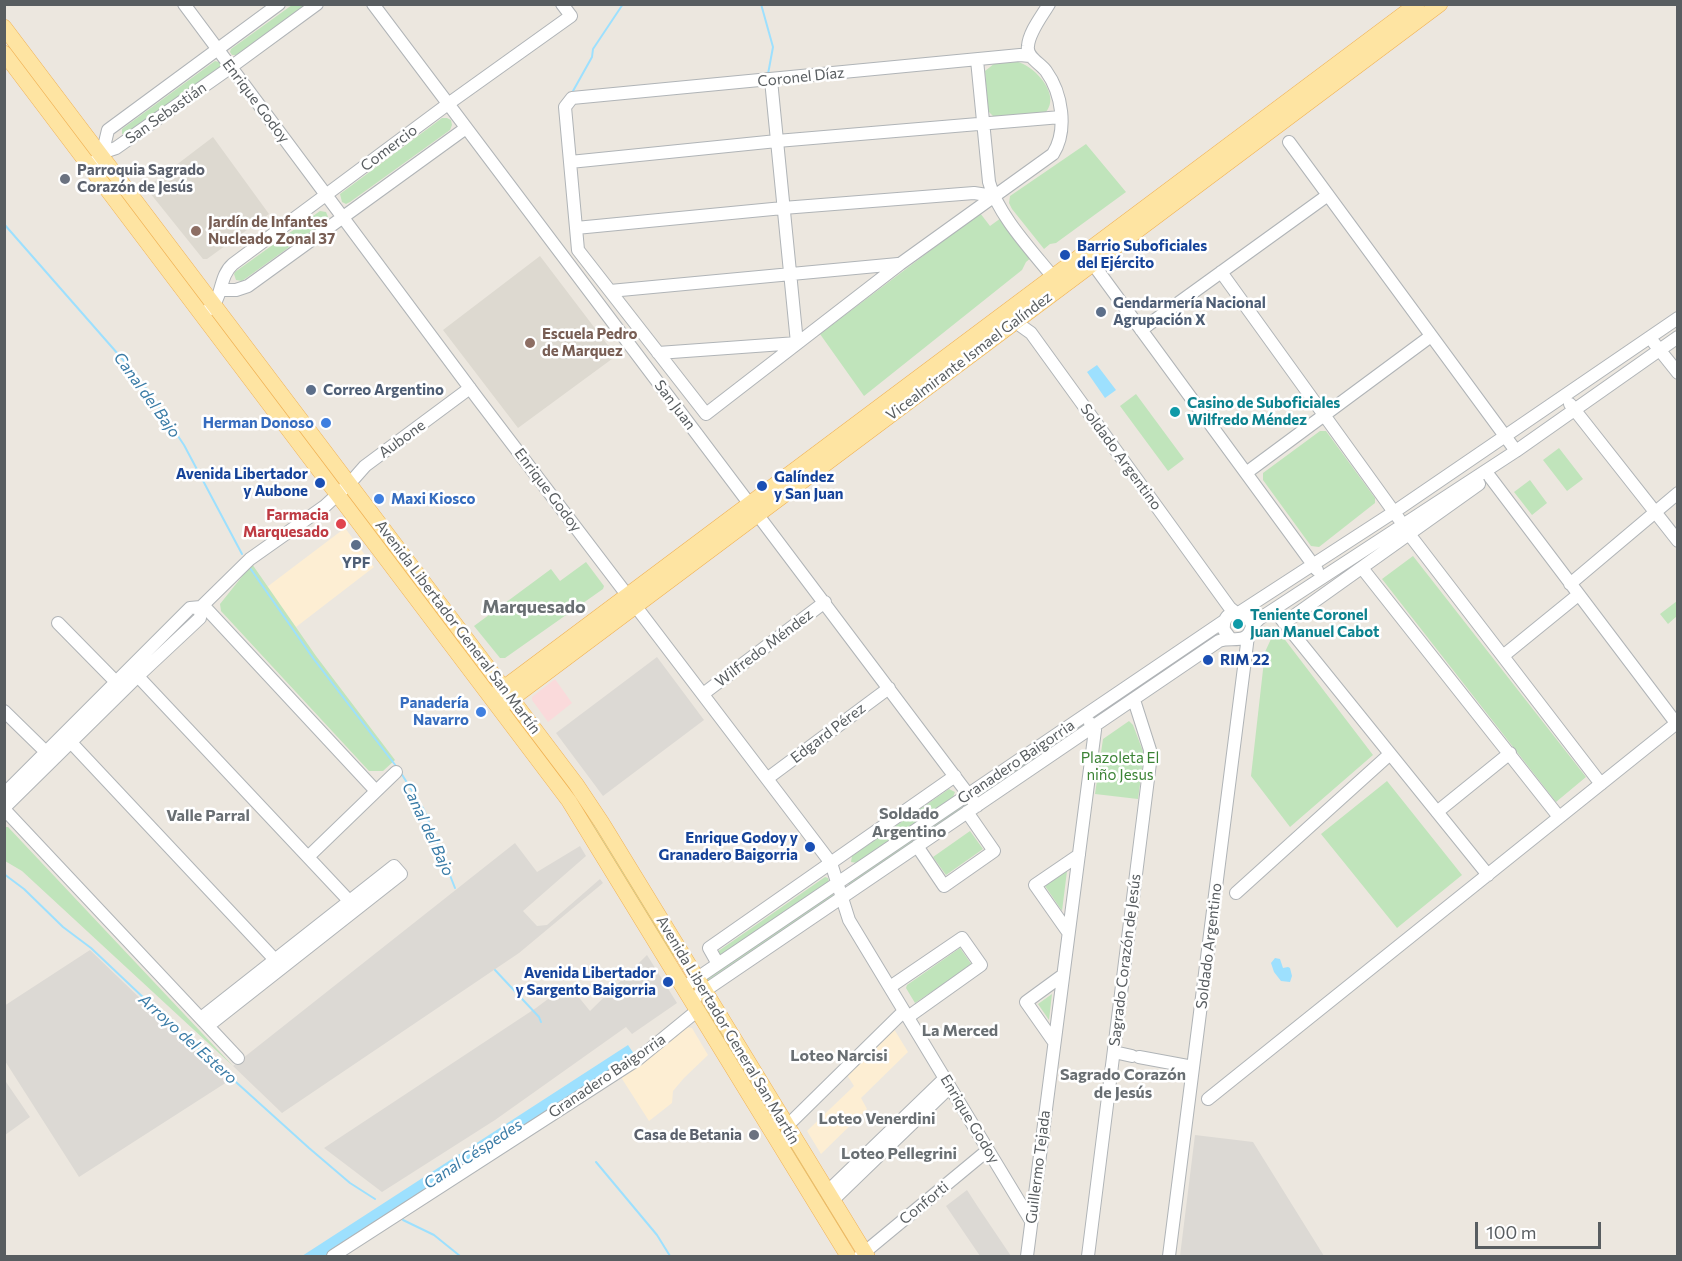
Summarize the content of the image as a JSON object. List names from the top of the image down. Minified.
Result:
{"streets":{"main road":["Vicealmirante Ismael Galíndez","Avenida Libertador General San Martín"],"street":["Coronel Díaz","Enrique Godoy","San Sebastián","Comercio","San Juan","Aubone","Soldado Argentino","Wilfredo Méndez","Edgard Pérez","Granadero Baigorria","Sagrado Corazón de Jesús","Guillermo Tejada","Conforti"]},"crossings":[["Enrique Godoy","San Sebastián"],["Enrique Godoy","Comercio"],["Enrique Godoy","Vicealmirante Ismael Galíndez"],["Enrique Godoy","Aubone"],["Enrique Godoy","Wilfredo Méndez"],["Enrique Godoy","Edgard Pérez"],["Enrique Godoy","Granadero Baigorria"],["Enrique Godoy","Guillermo Tejada"],["Enrique Godoy","Conforti"],["San Sebastián","Avenida Libertador General San Martín"],["Comercio","San Juan"],["Comercio","Avenida Libertador General San Martín"],["Vicealmirante Ismael Galíndez","San Juan"],["Vicealmirante Ismael Galíndez","Soldado Argentino"],["Vicealmirante Ismael Galíndez","Avenida Libertador General San Martín"],["San Juan","Wilfredo Méndez"],["San Juan","Edgard Pérez"],["San Juan","Granadero Baigorria"],["Aubone","Avenida Libertador General San Martín"],["Soldado Argentino","Granadero Baigorria"],["Avenida Libertador General San Martín","Granadero Baigorria"],["Avenida Libertador General San Martín","Conforti"],["Granadero Baigorria","Sagrado Corazón de Jesús"],["Granadero Baigorria","Guillermo Tejada"]],"districts":["Marquesado","Soldado Argentino","Valle Parral","La Merced","Loteo Narcisi","Sagrado Corazón de Jesús","Loteo Venerdini","Loteo Pellegrini"],"water":["Canal del Bajo","Arroyo del Estero","Canal Céspedes"],"parks":["Plazoleta El niño Jesus"],"places":["Parroquia Sagrado Corazón de Jesús","Jardín de Infantes Nucleado Zonal 37","Barrio Suboficiales del Ejército","Gendarmería Nacional Agrupación X","Escuela Pedro de Marquez","Correo Argentino","Casino de Suboficiales Wilfredo Méndez","Herman Donoso","Avenida Libertador y Aubone","Galíndez y San Juan","Maxi Kiosco","Farmacia Marquesado","YPF","Teniente Coronel Juan Manuel Cabot","RIM 22","Panadería Navarro","Enrique Godoy y Granadero Baigorria","Avenida Libertador y Sargento Baigorria","Casa de Betania"],"scale_bar":"100 m"}
